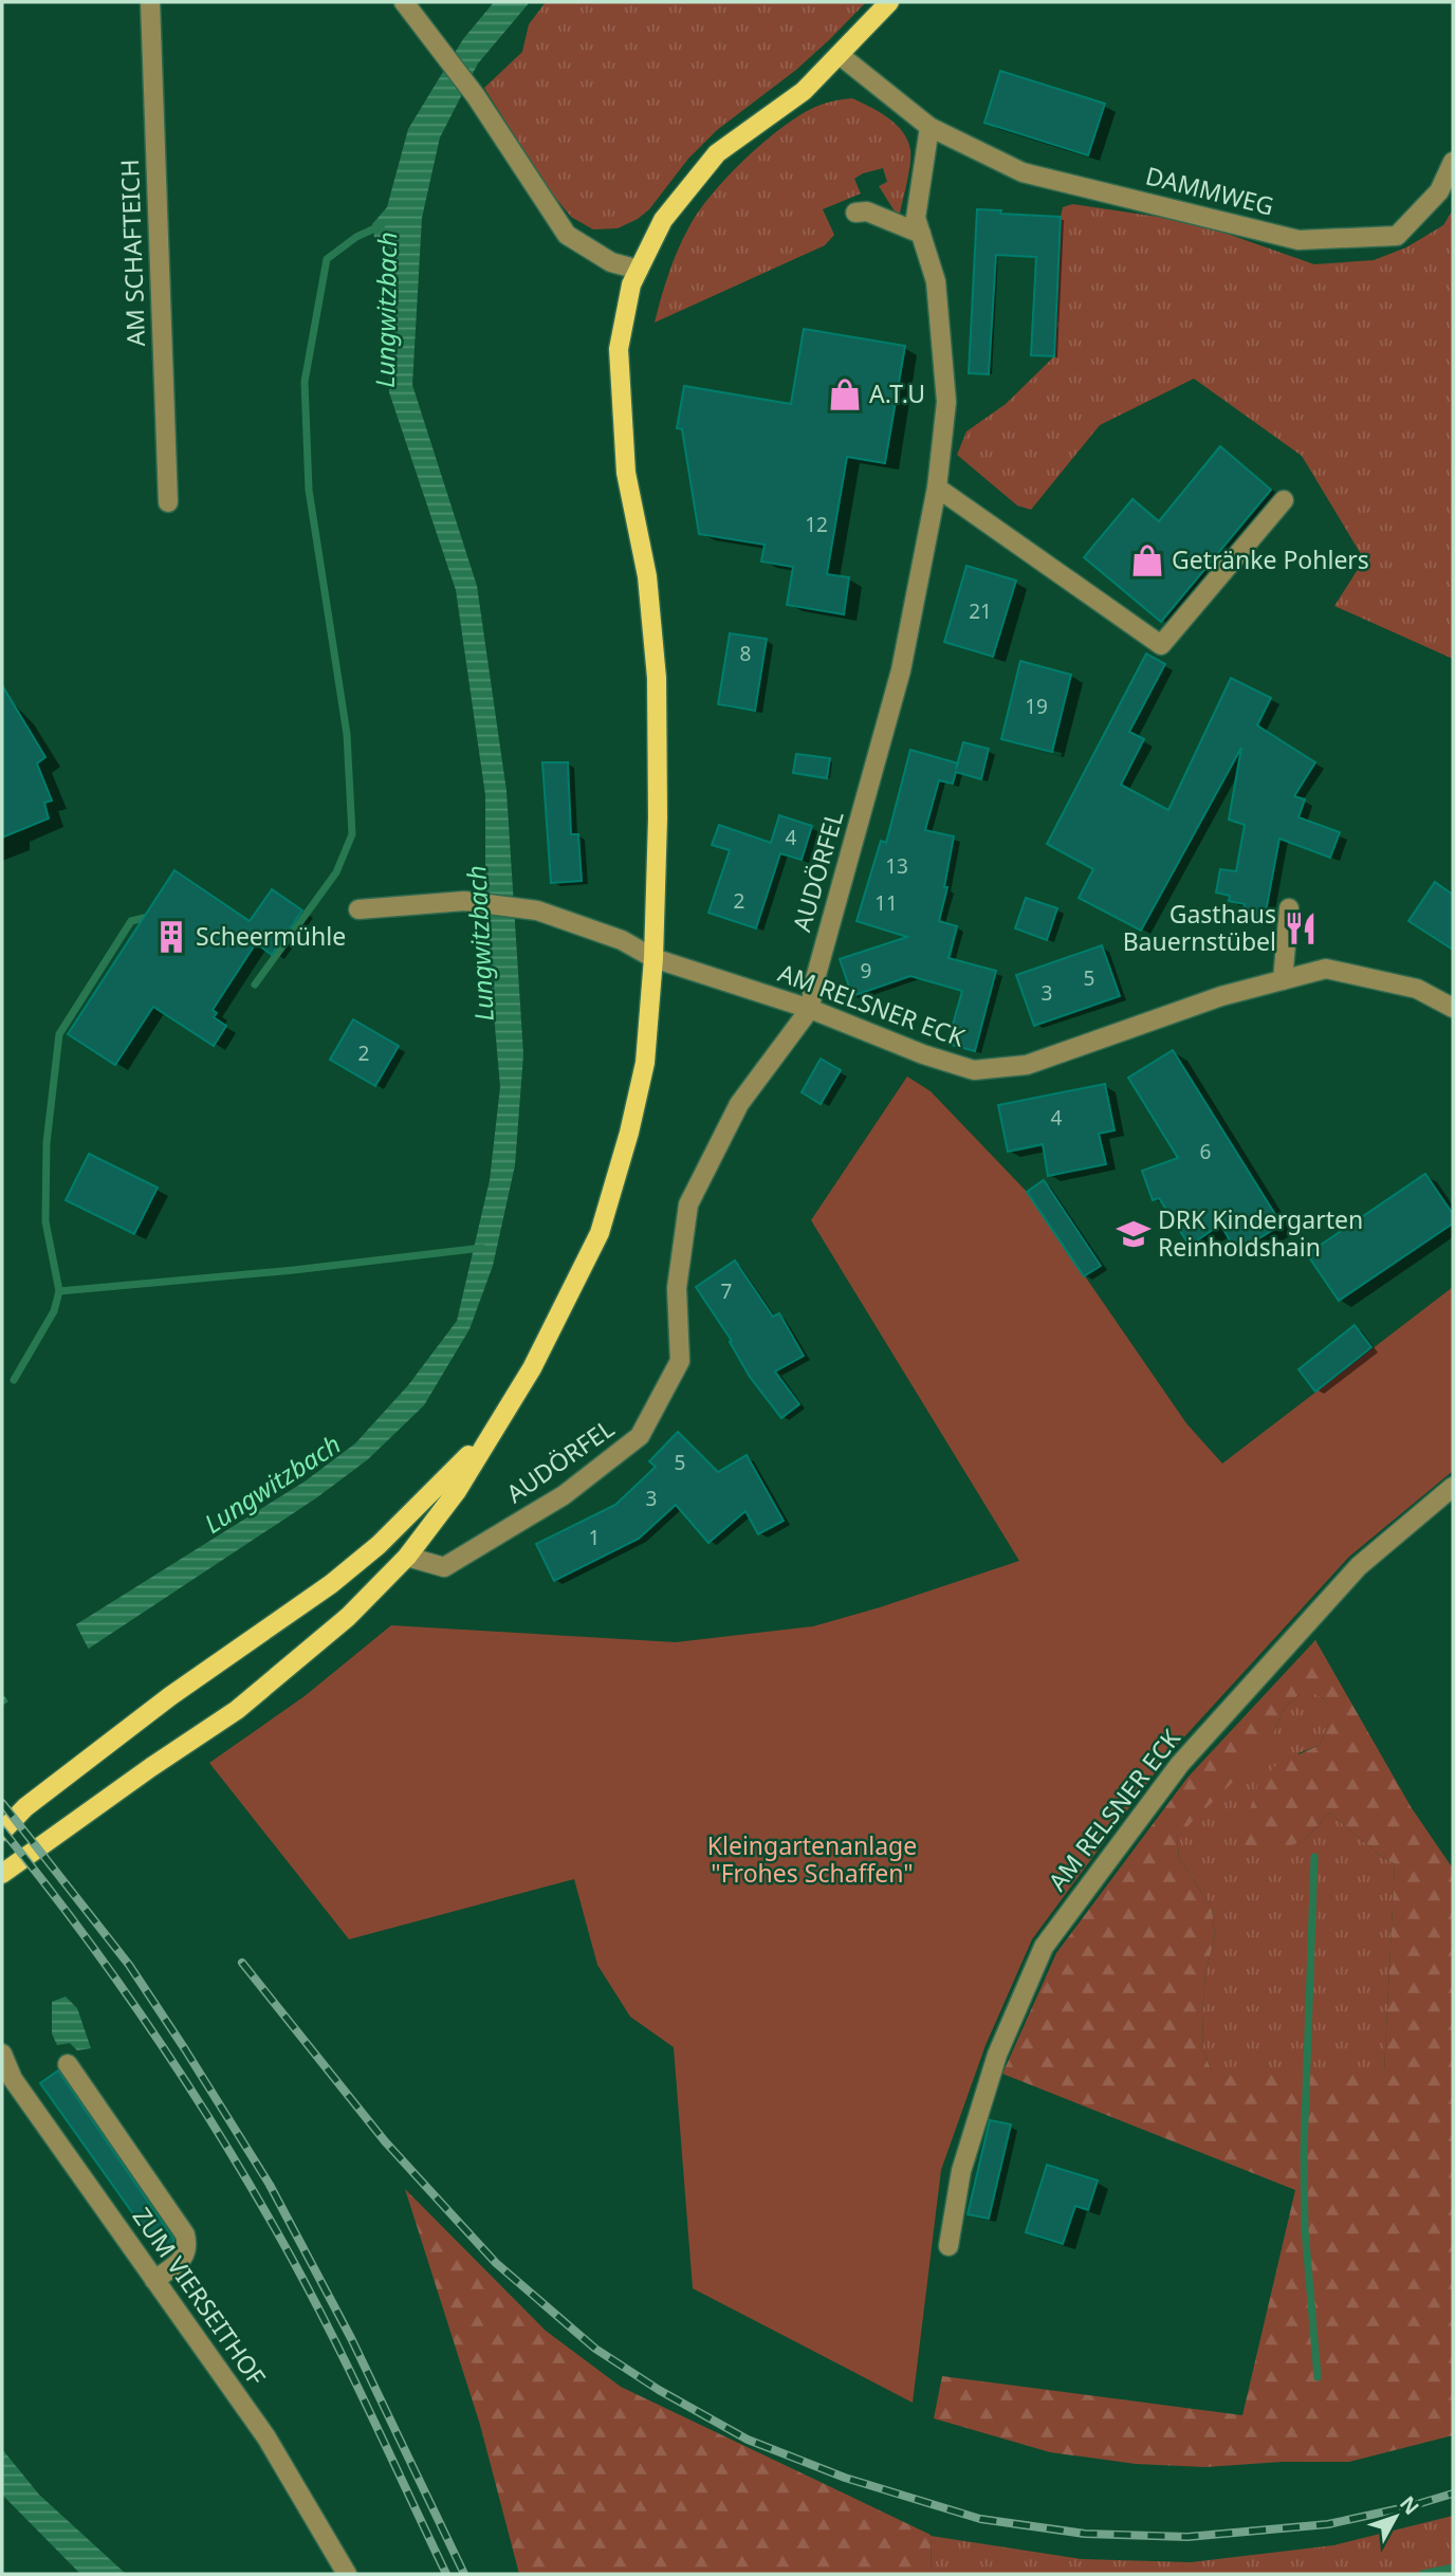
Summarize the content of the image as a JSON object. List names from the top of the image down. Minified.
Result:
{"streets":{"street":["DAMMWEG","AM SCHAFTEICH","AUDÖRFEL","AM RELSNER ECK","ZUM VIERSEITHOF"]},"crossings":[["DAMMWEG","AUDÖRFEL"],["AUDÖRFEL","AM RELSNER ECK"]],"water":["Lungwitzbach"],"parks":["Kleingartenanlage \"Frohes Schaffen\""],"places":{"shop":["A.T.U","Getränke Pohlers"],"restaurant":["Gasthaus Bauernstübel"],"building":["Scheermühle"],"school or university":["DRK Kindergarten Reinholdshain"]},"house_numbers":["12","21","8","19","4","13","2","11","9","5","3","2","4","6","7","5","3","1"],"north":"top right"}
